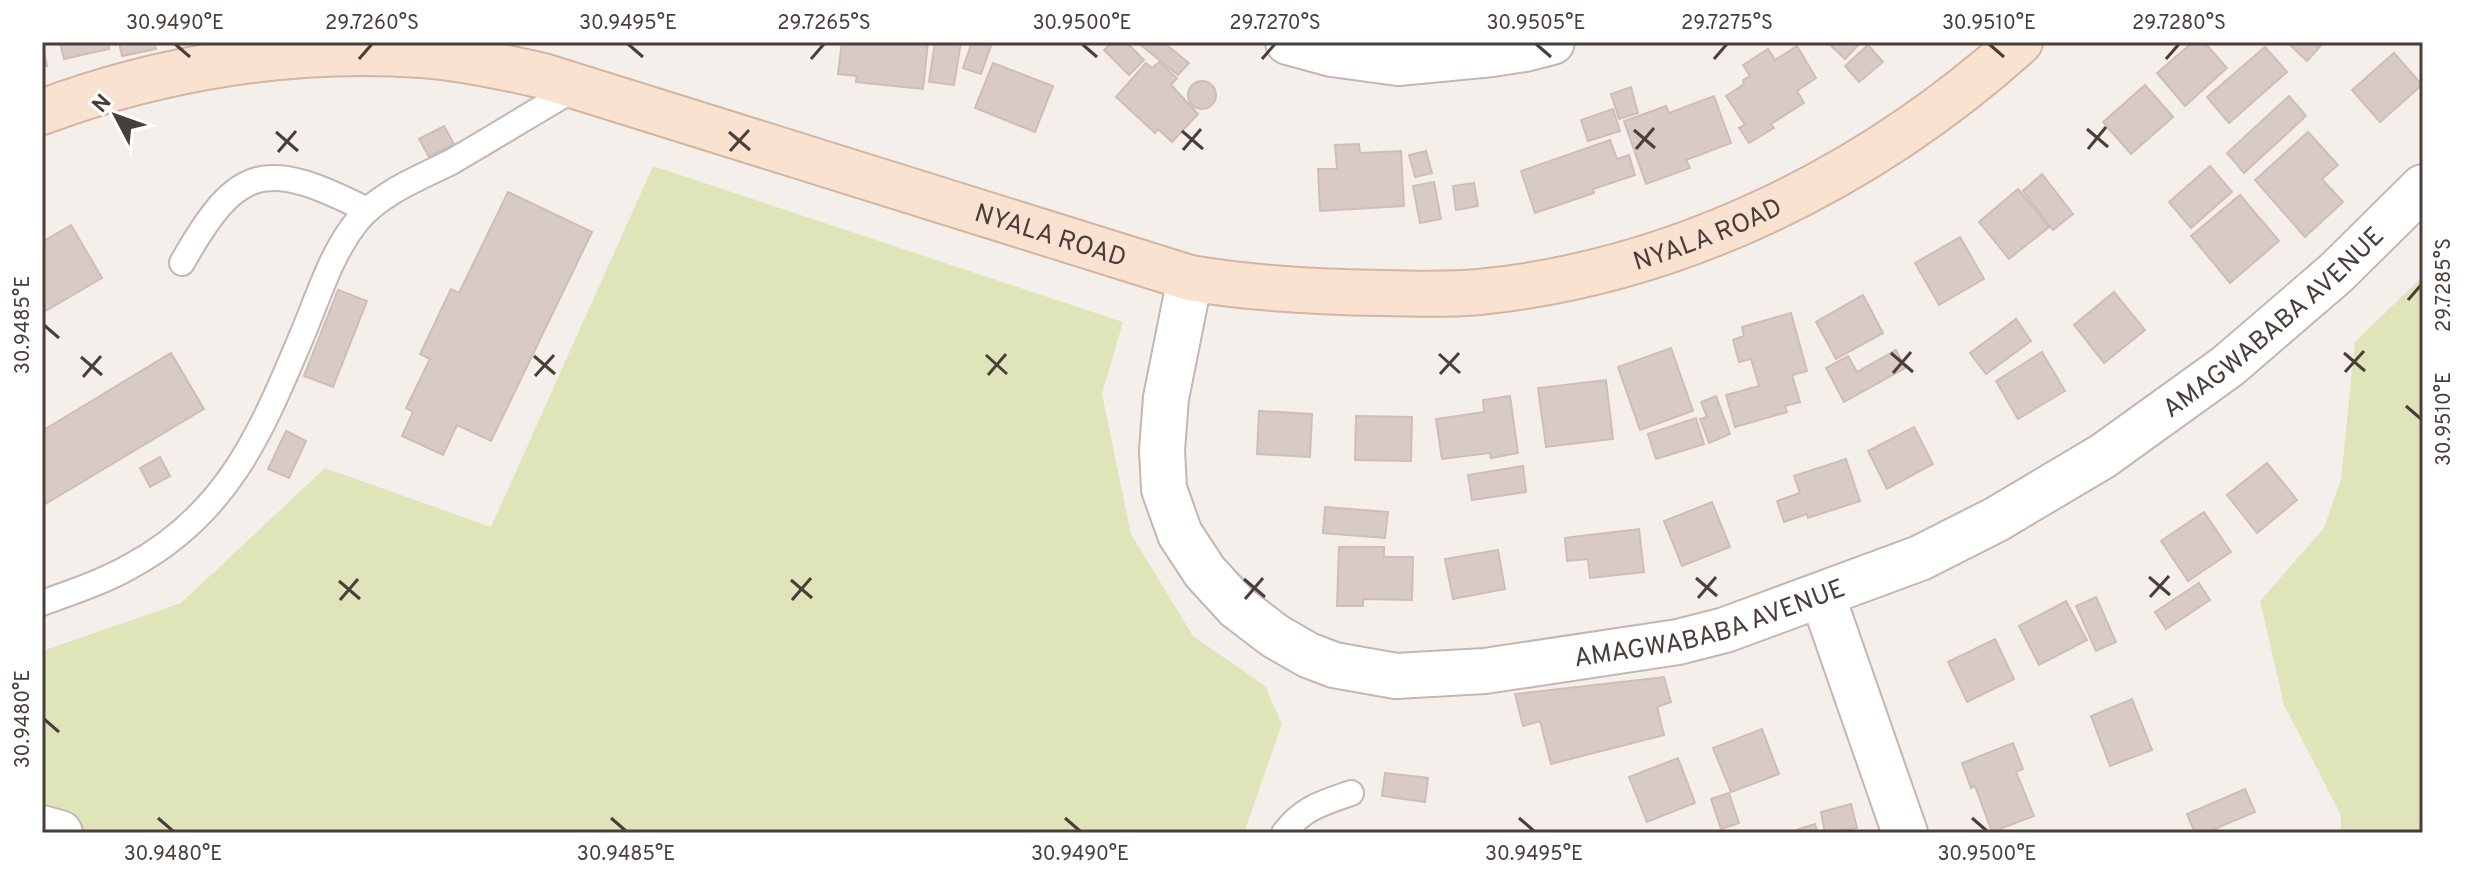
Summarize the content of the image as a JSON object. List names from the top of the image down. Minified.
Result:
{"streets":{"street":["NYALA ROAD","AMAGWABABA AVENUE"]},"crossings":[["NYALA ROAD","AMAGWABABA AVENUE"]],"north":"top left","coordinates":["30.9490°E","29.7260°S","30.9495°E","29.7265°S","30.9500°E","29.7270°S","30.9505°E","29.7275°S","30.9510°E","29.7280°S","29.7285°S","30.9485°E","30.9480°E"]}
